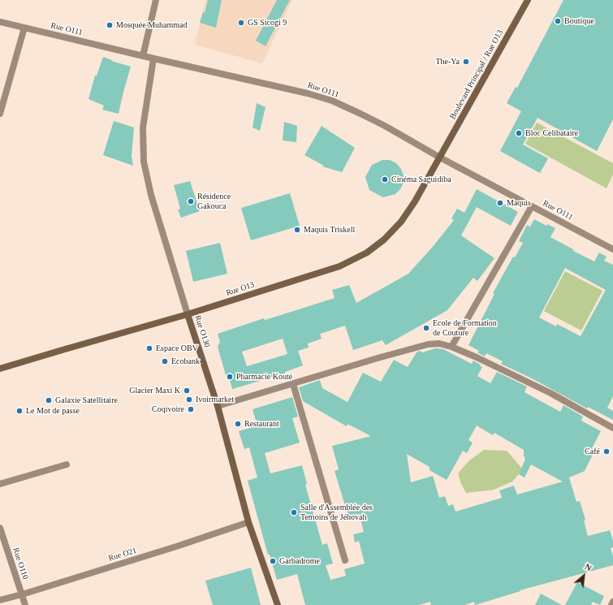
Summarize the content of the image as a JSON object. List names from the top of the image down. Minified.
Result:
{"streets":{"main road":["Boulevard Principal / Rue O13","Rue O13","Rue O130"],"street":["Rue O111","Rue O21","Rue O110"]},"crossings":[["Rue O111","Boulevard Principal / Rue O13"],["Rue O111","Rue O13"],["Rue O111","Rue O130"],["Boulevard Principal / Rue O13","Rue O13"],["Rue O13","Rue O130"],["Rue O130","Rue O21"],["Rue O21","Rue O110"]],"places":["Boutique","GS Sicogi 9","Mosquée Muhammad","The-Ya","Bloc Celibataire","Cinéma Saguidiba","Résidence Gakouca","Maquis","Maquis Triskell","Ecole de Formation de Couture","Espace OBV","Ecobank","Pharmacie Kouté","Glacier Maxi K","Ivoirmarket","Galaxie Satellitaire","Coqivoire","Le Mot de passe","Restaurant","Café","Salle d'Assemblée des Temoins de Jéhovah","Garbadrome"],"north":"top right"}
